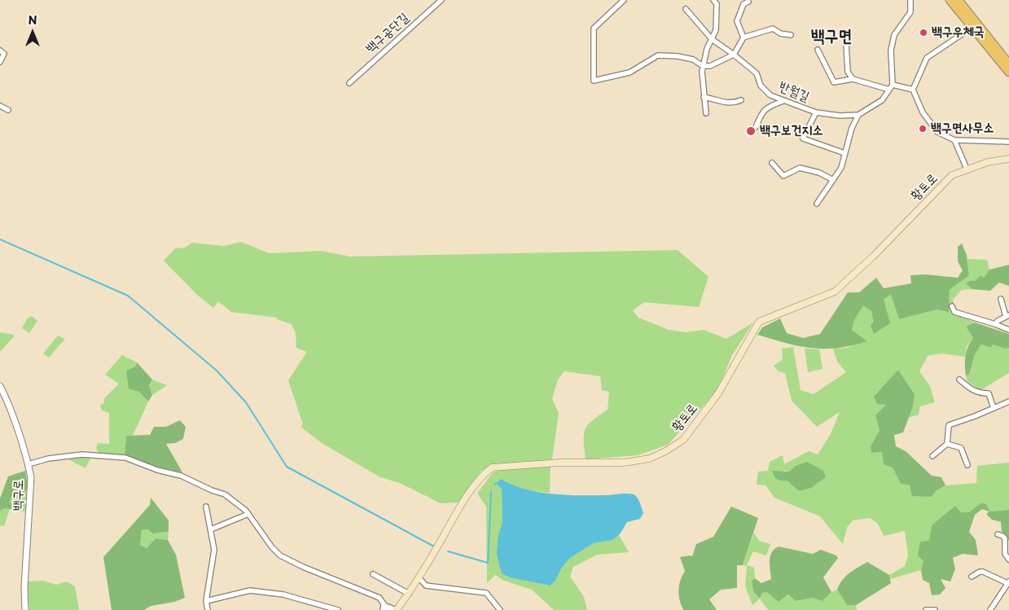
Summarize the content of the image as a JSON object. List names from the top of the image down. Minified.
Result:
{"streets":{"main road":["황토로"],"street":["백구공단길","반월길","백구로"]},"districts":["백구면"],"places":["백구우체국","백구면사무소","백구보건지소"],"north":"top"}
